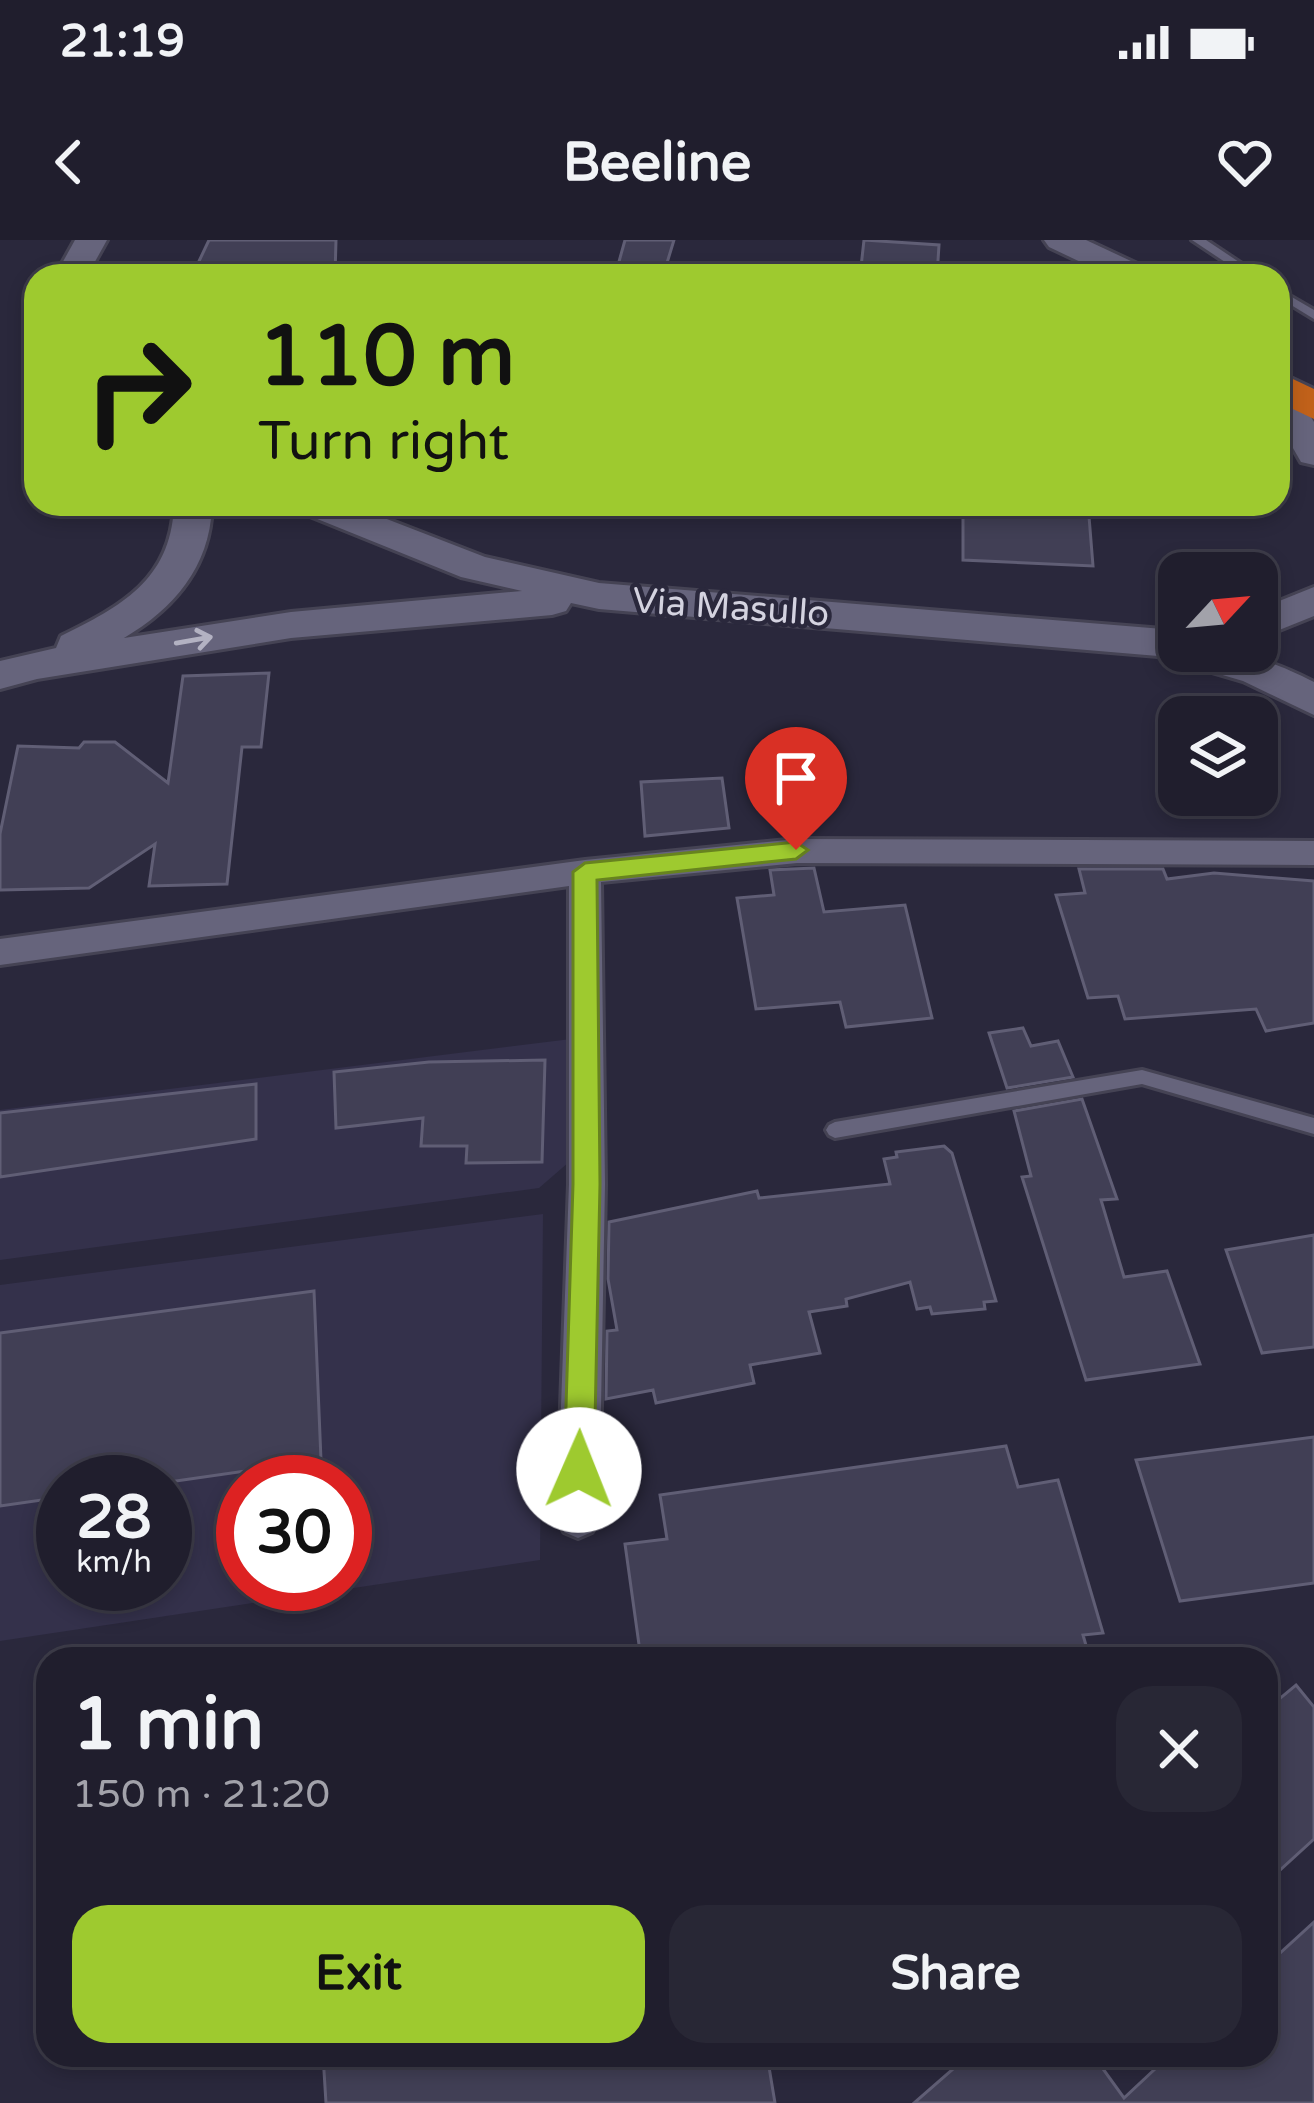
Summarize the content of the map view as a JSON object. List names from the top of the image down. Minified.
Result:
{"streets":{"main road":["Via Masullo"]},"north":"top right","page":{"status":"21:19","header":"Beeline","turn":["110 m","Turn right"],"speed":"28 km/h","limit":"30","heading":["1 min","150 m · 21:20"],"buttons":["Exit","Share"]}}
